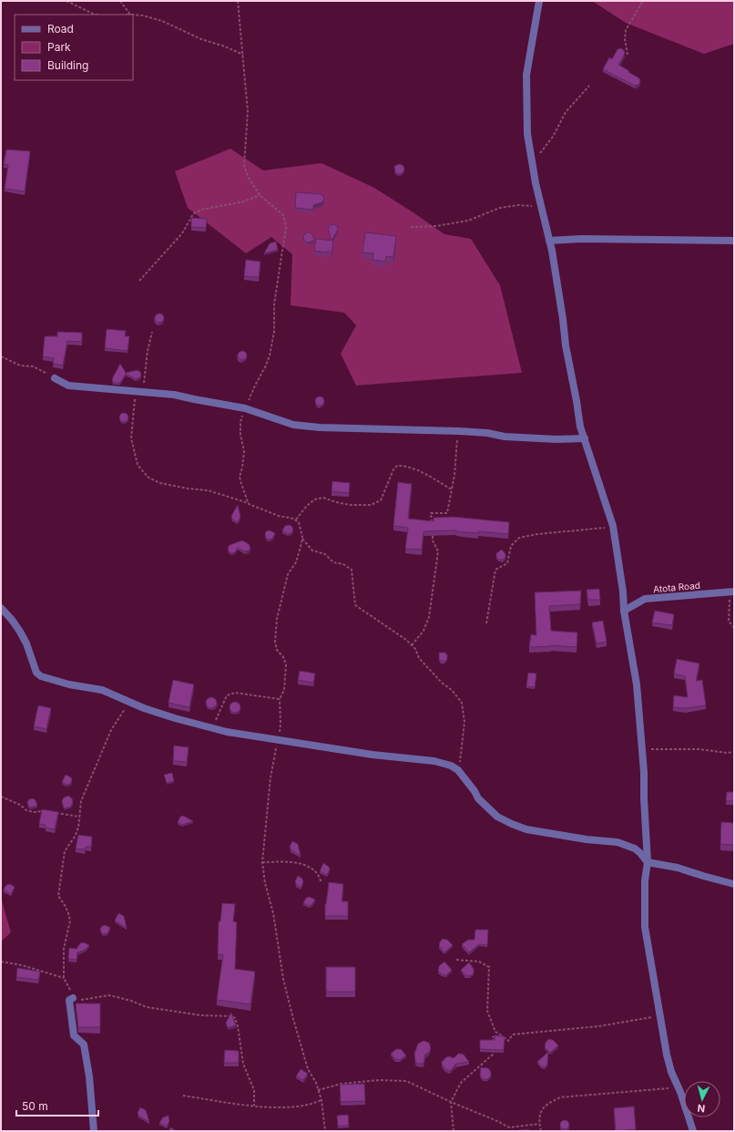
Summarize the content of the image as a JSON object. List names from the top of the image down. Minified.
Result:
{"streets":{"street":["Atota Road"]},"legend":["Road","Park","Building"],"scale_bar":"50 m","north":"bottom"}
